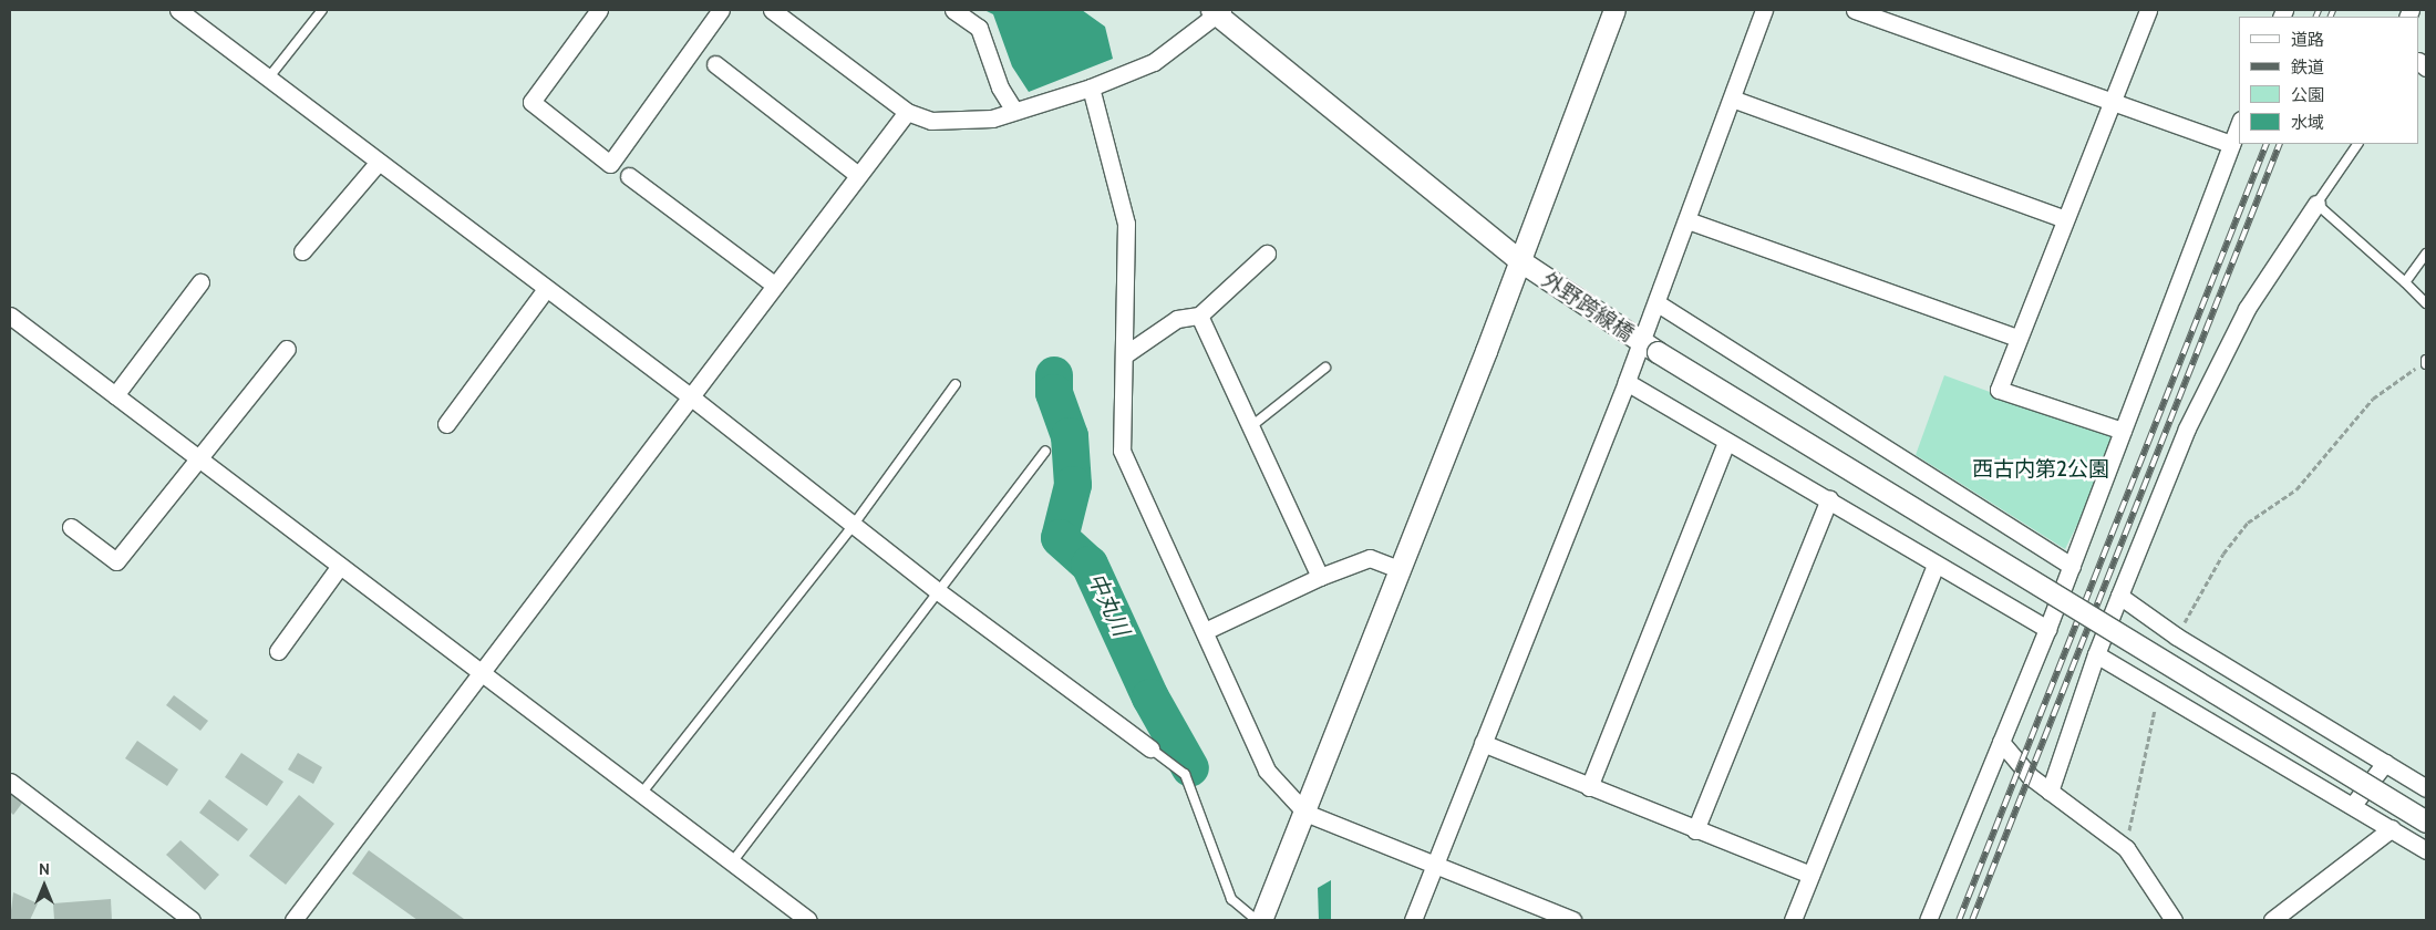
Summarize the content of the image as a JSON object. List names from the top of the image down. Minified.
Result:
{"streets":{"street":["外野跨線橋"]},"water":["中丸川"],"parks":["西古内第2公園"],"legend":["道路","鉄道","公園","水域"],"north":"top"}
